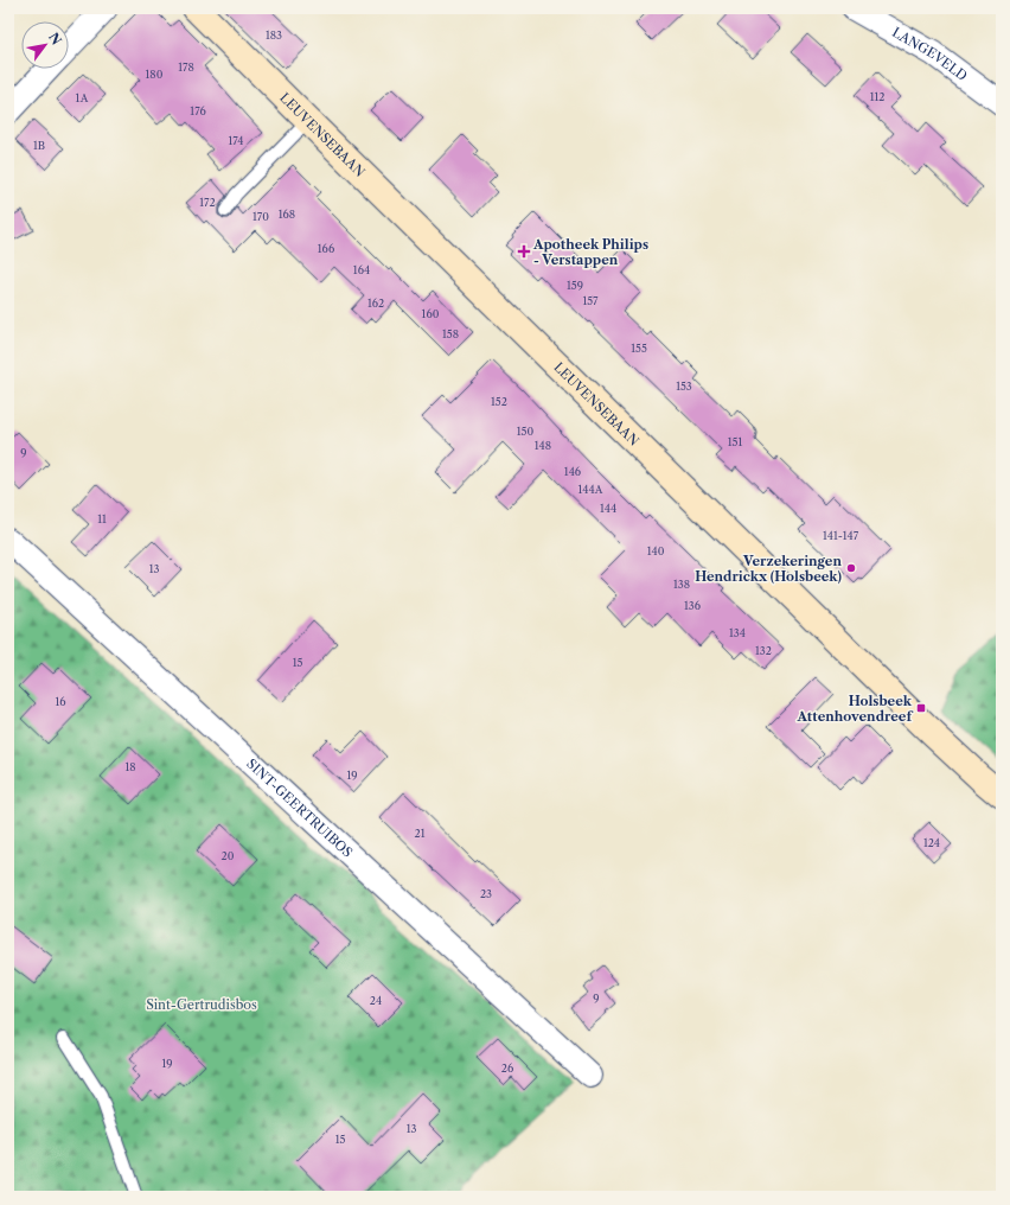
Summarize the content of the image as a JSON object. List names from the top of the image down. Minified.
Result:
{"streets":{"street":["LANGEVELD","LEUVENSEBAAN","SINT-GEERTRUIBOS"]},"parks":["Sint-Gertrudisbos"],"places":{"health":["Apotheek Philips - Verstappen"],"other":["Verzekeringen Hendrickx (Holsbeek)"],"transit":["Holsbeek Attenhovendreef"]},"house_numbers":["183","178","180","112","1A","176","174","1B","172","168","170","166","164","159","157","162","160","158","155","153","152","150","151","148","9","146","144A","144","11","141-147","140","13","138","136","134","132","15","16","18","19","21","124","20","23","9","24","19","26","13","15"],"north":"top right"}
